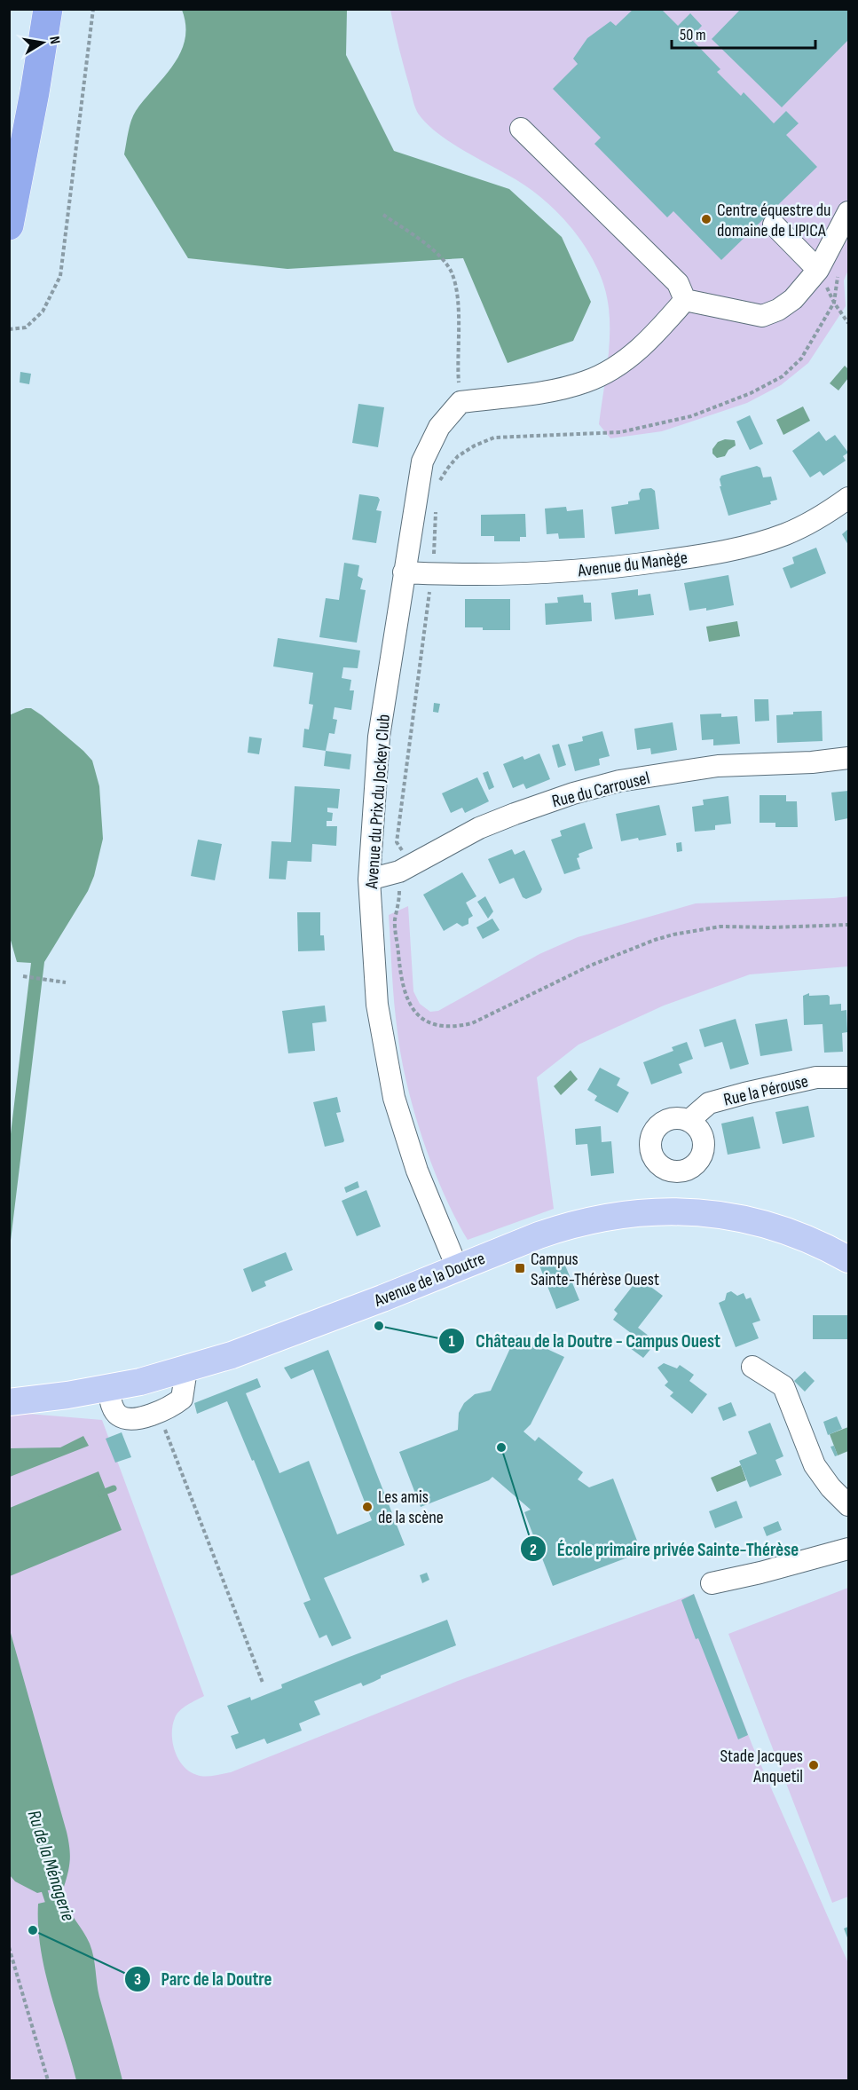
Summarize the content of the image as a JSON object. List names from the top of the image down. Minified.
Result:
{"streets":{"main road":["Avenue de la Doutre"],"street":["Avenue du Manège","Rue du Carrousel","Avenue du Prix du Jockey Club","Rue la Pérouse"]},"crossings":[["Avenue du Manège","Avenue du Prix du Jockey Club"],["Rue du Carrousel","Avenue du Prix du Jockey Club"],["Avenue du Prix du Jockey Club","Avenue de la Doutre"]],"water":["Ru de la Ménagerie"],"places":{"other":["Centre équestre du domaine de LIPICA","Château de la Doutre - Campus Ouest","École primaire privée Sainte-Thérèse","Les amis de la scène","Stade Jacques Anquetil","Parc de la Doutre"],"transit":["Campus Sainte-Thérèse Ouest"]},"scale_bar":"50 m","north":"right"}
